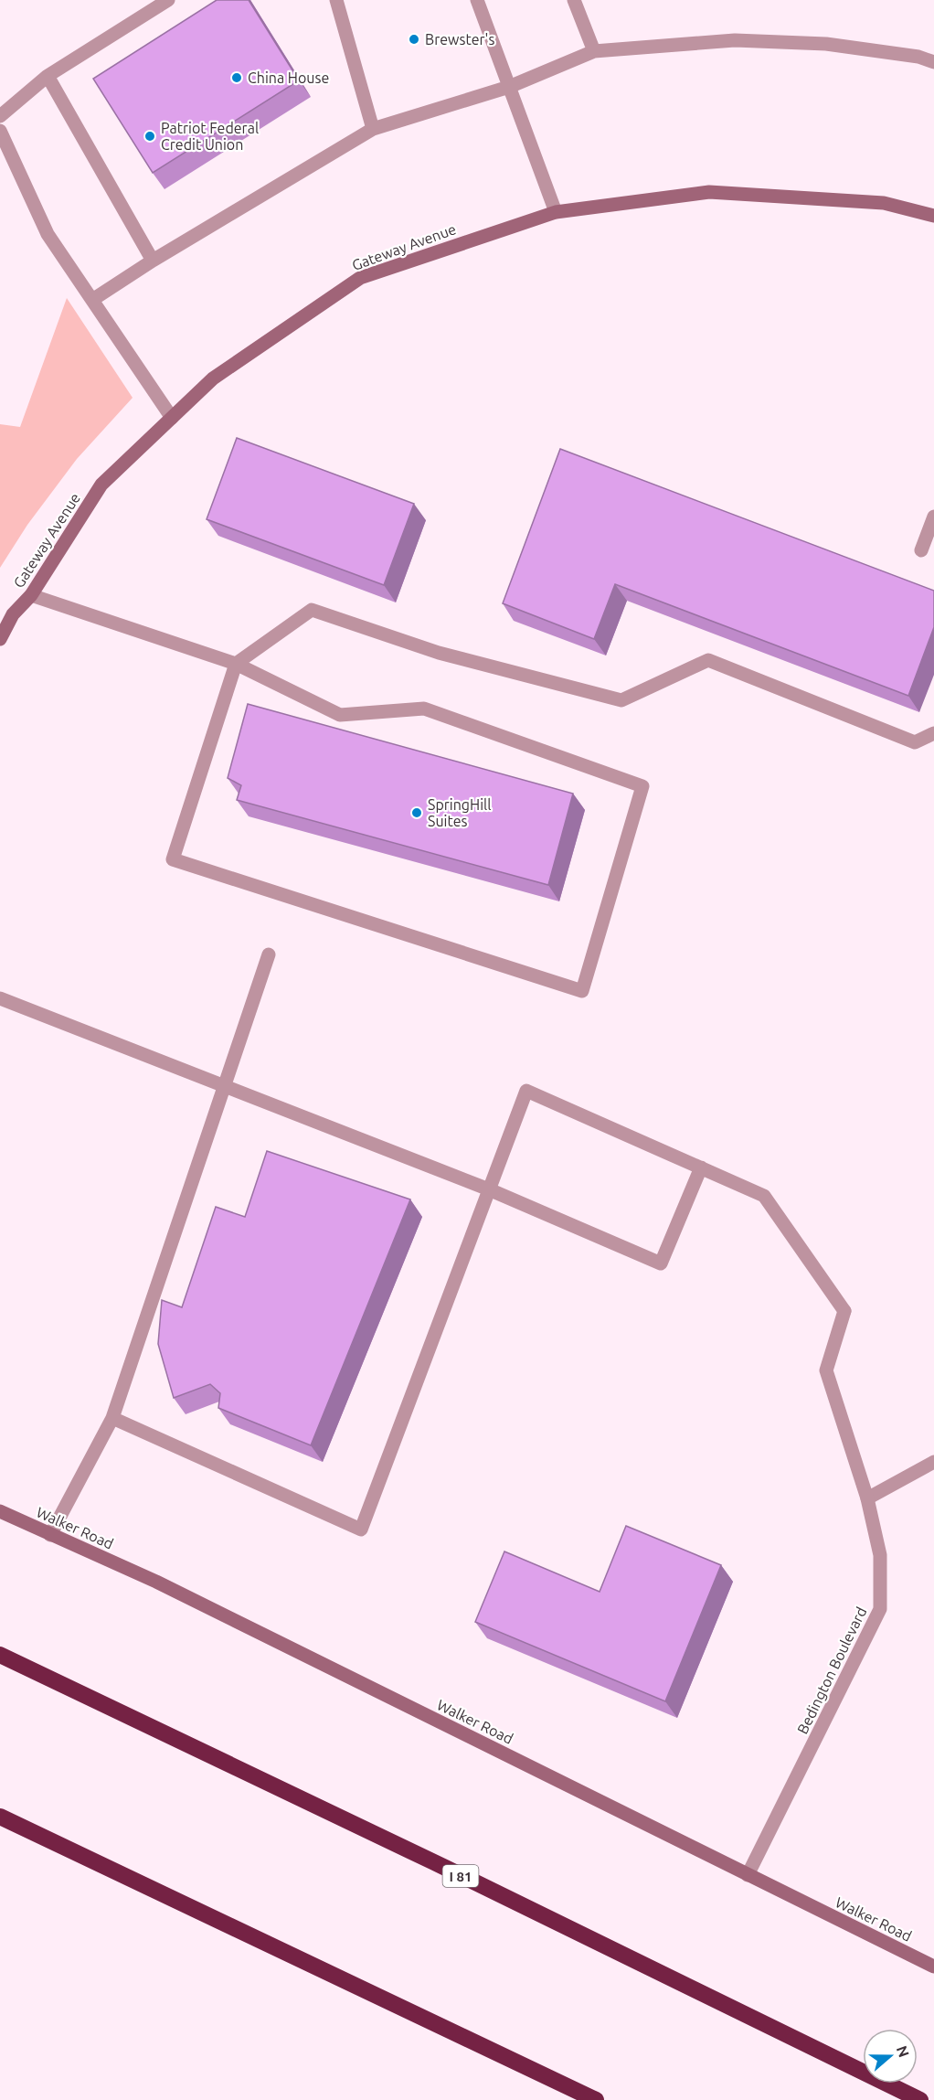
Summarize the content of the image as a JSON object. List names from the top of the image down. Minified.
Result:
{"streets":{"highway":["I 81"],"street":["Gateway Avenue","Walker Road","Bedington Boulevard"]},"crossings":[["Walker Road","Bedington Boulevard"]],"places":["Brewster's","China House","Patriot Federal Credit Union","SpringHill Suites"],"north":"right"}
